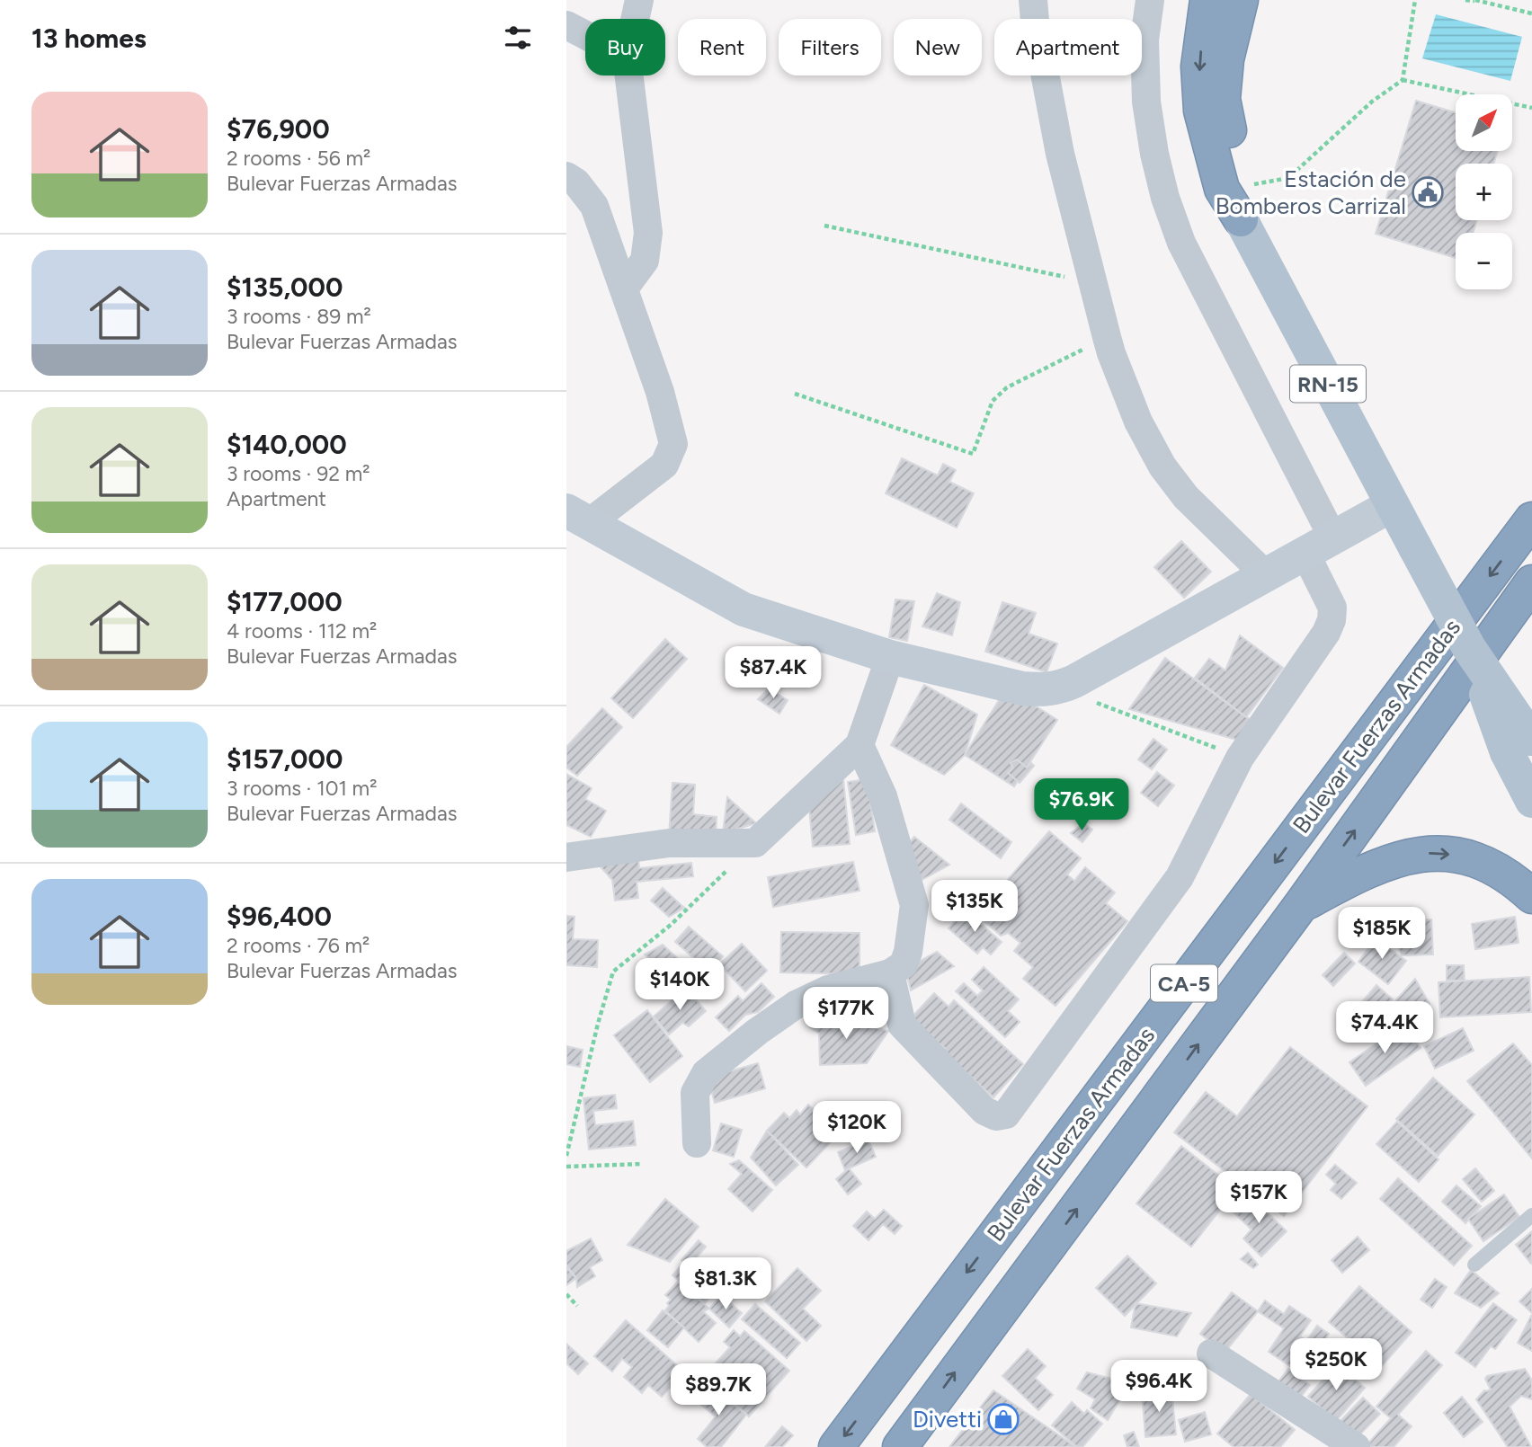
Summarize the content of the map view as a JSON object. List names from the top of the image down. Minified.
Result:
{"streets":{"highway":["Bulevar Fuerzas Armadas","CA-5"],"main road":["RN-15"]},"places":{"public building":["Estación de Bomberos Carrizal"],"shop":["Divetti"]},"north":"top right","page":{"heading":"13 homes","chip":["Buy","Rent","Filters","New","Apartment"],"list":[{"name":"$76,900","note":"2 rooms · 56 m² · Bulevar Fuerzas Armadas"},{"name":"$135,000","note":"3 rooms · 89 m² · Bulevar Fuerzas Armadas"},{"name":"$140,000","note":"3 rooms · 92 m² · Apartment"},{"name":"$177,000","note":"4 rooms · 112 m² · Bulevar Fuerzas Armadas"},{"name":"$157,000","note":"3 rooms · 101 m² · Bulevar Fuerzas Armadas"},{"name":"$96,400","note":"2 rooms · 76 m² · Bulevar Fuerzas Armadas"}],"map_buttons":["+","−"],"price":["$87.4K","$76.9K","$135K","$185K","$140K","$177K","$74.4K","$120K","$157K","$81.3K","$250K","$96.4K","$89.7K"]}}
